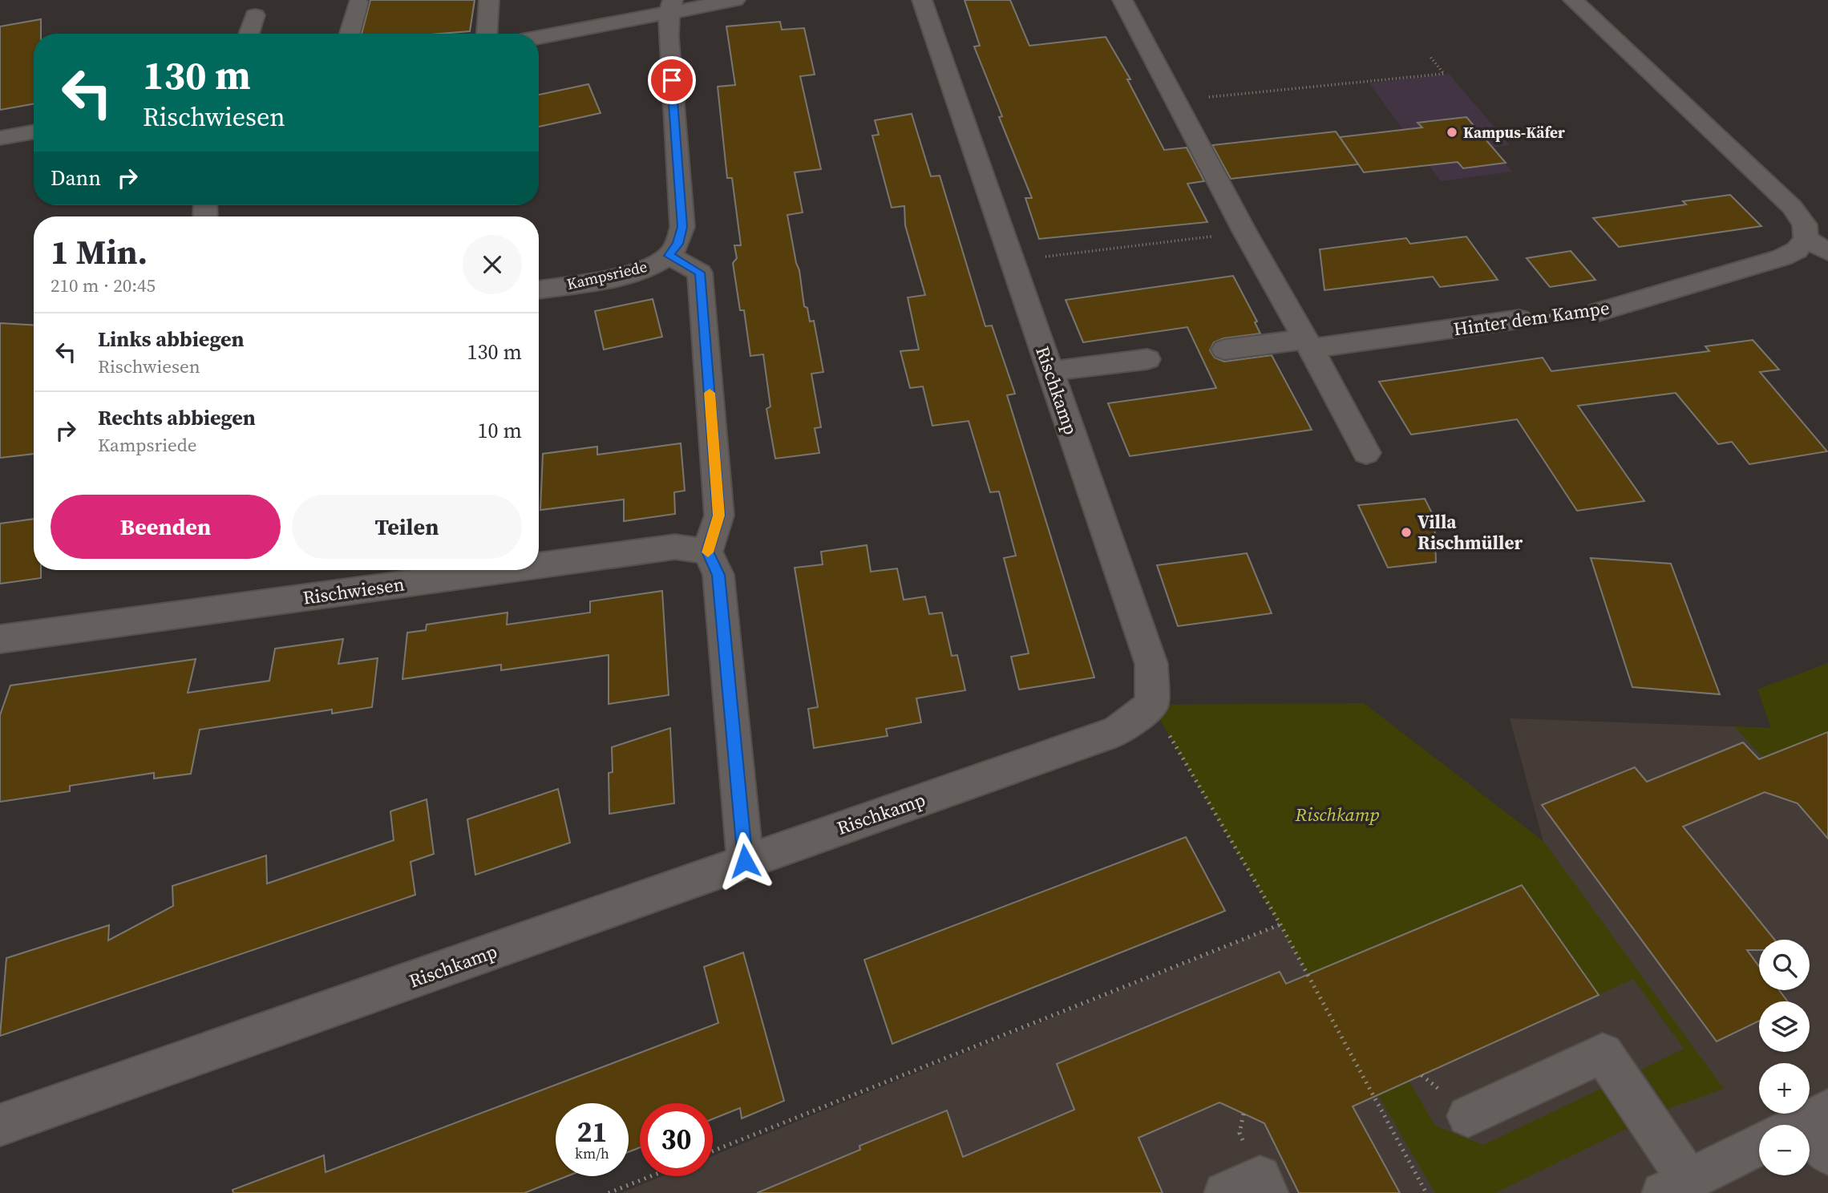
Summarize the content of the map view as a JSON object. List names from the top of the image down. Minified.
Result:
{"streets":{"street":["Kampsriede","Hinter dem Kampe","Rischkamp","Rischwiesen"]},"parks":["Rischkamp"],"places":["Kampus-Käfer","Villa Rischmüller"],"page":{"turn":["130 m","Rischwiesen"],"then":"Dann","heading":["1 Min.","210 m · 20:45"],"list":[{"name":"Links abbiegen","note":"Rischwiesen","value":"130 m"},{"name":"Rechts abbiegen","note":"Kampsriede","value":"10 m"}],"buttons":["Beenden","Teilen"],"map_buttons":["+","−"],"speed":"21 km/h","limit":"30"}}
